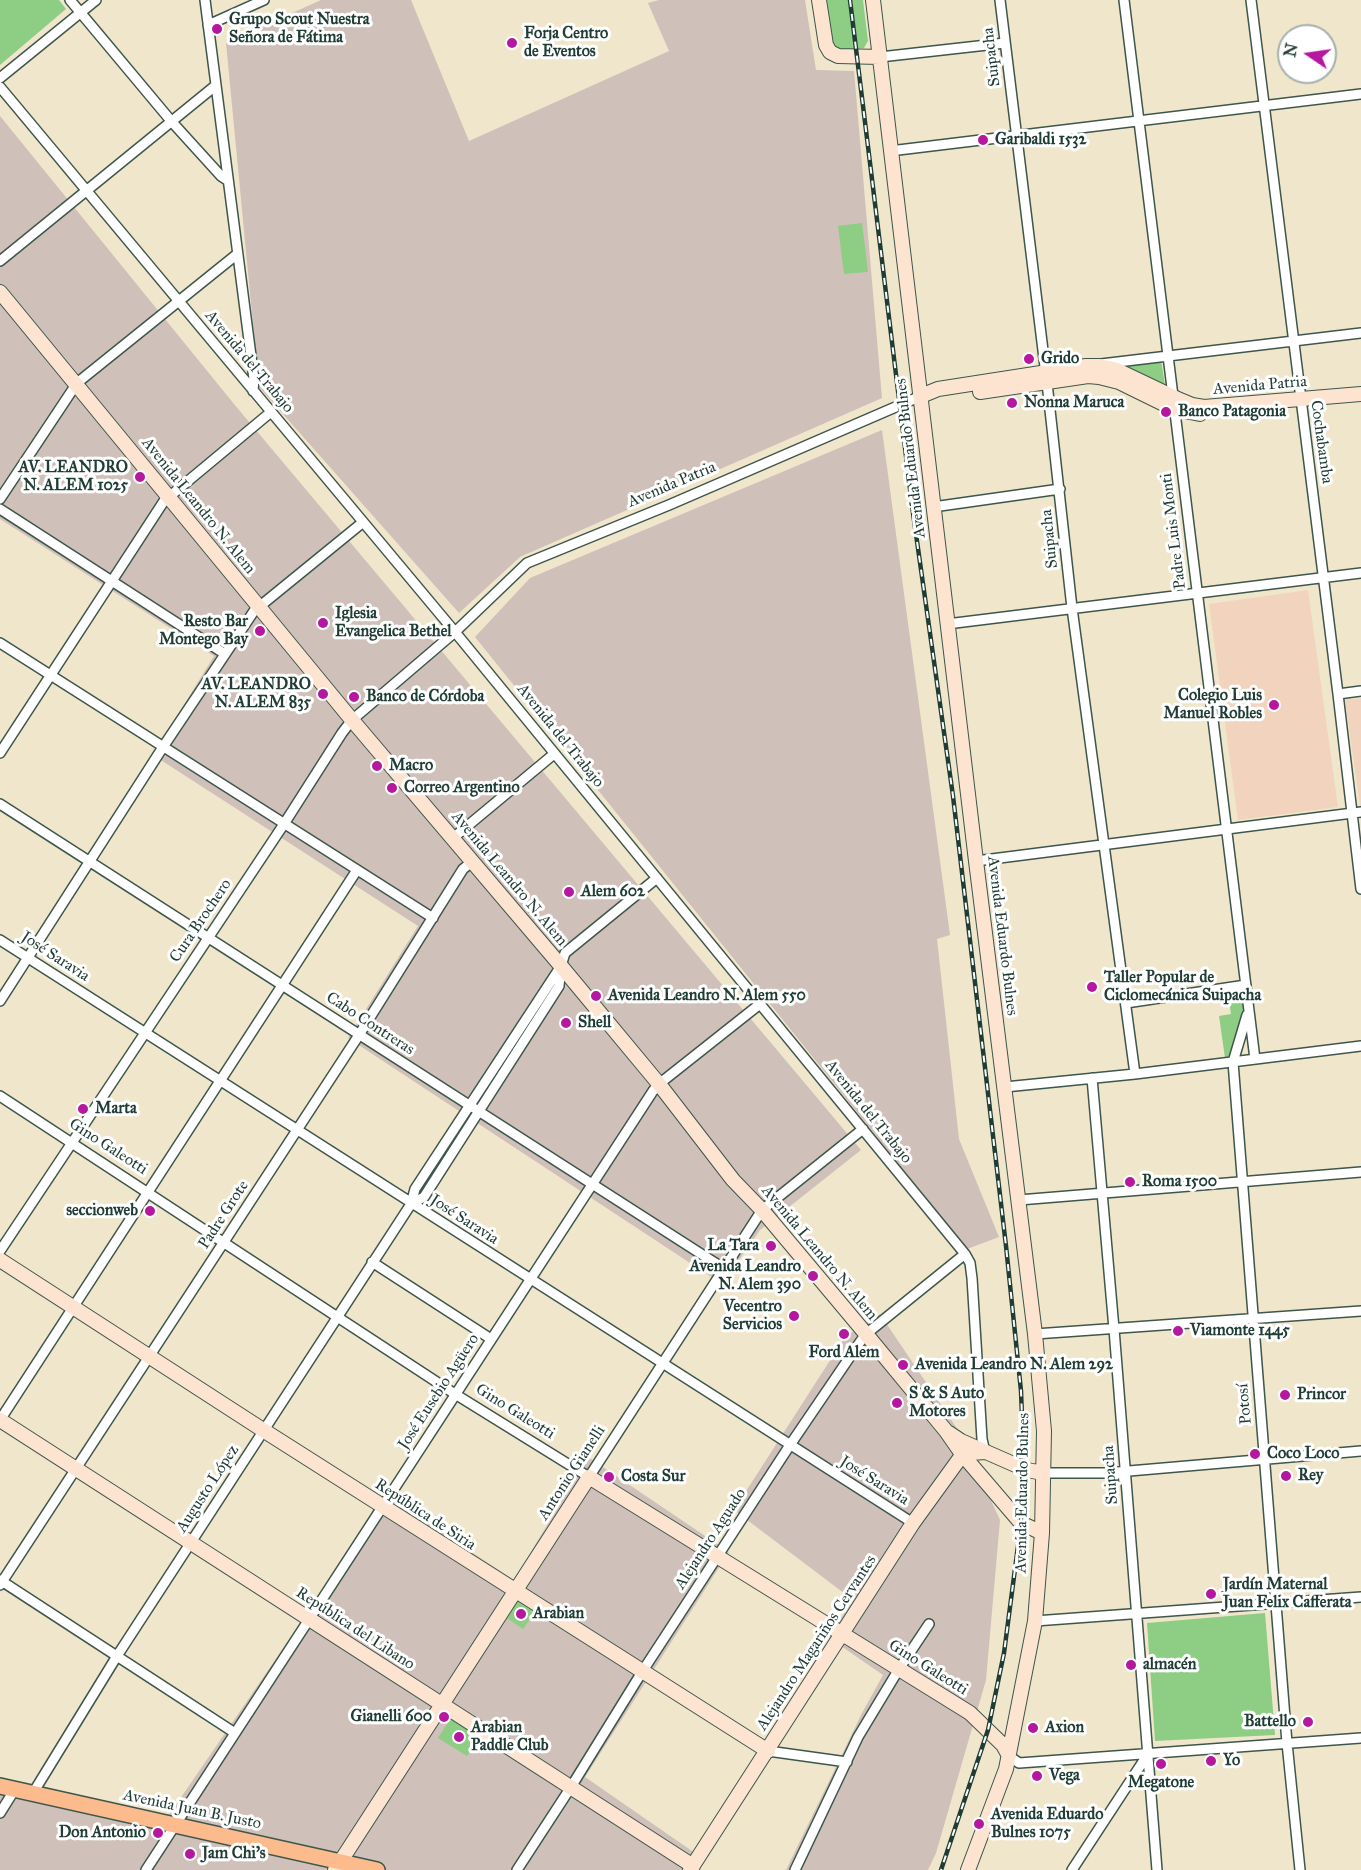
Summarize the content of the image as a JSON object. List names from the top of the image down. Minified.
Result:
{"streets":{"main road":["Avenida Patria","Avenida Eduardo Bulnes","Avenida Leandro N. Alem","Gino Galeotti","Antonio Gianelli","República de Siria","República del Libano","Alejandro Magariños Cervantes","Avenida Juan B. Justo"],"street":["Suipacha","Avenida del Trabajo","Cochabamba","Padre Luis Monti","Cura Brochero","José Saravia","Cabo Contreras","Padre Grote","José Eusebio Agüero","Potosí","Augusto López","Alejandro Aguado"]},"crossings":[["Suipacha","Avenida Patria"],["Avenida del Trabajo","Avenida Patria"],["Avenida del Trabajo","Avenida Leandro N. Alem"],["Avenida del Trabajo","Cura Brochero"],["Avenida del Trabajo","José Eusebio Agüero"],["Avenida del Trabajo","Antonio Gianelli"],["Avenida del Trabajo","Augusto López"],["Avenida del Trabajo","Alejandro Aguado"],["Avenida Patria","Cochabamba"],["Avenida Patria","Avenida Eduardo Bulnes"],["Avenida Patria","Padre Luis Monti"],["Avenida Patria","Cura Brochero"],["Avenida Eduardo Bulnes","Avenida Leandro N. Alem"],["Avenida Eduardo Bulnes","Gino Galeotti"],["Avenida Leandro N. Alem","Cura Brochero"],["Avenida Leandro N. Alem","Padre Grote"],["Avenida Leandro N. Alem","José Eusebio Agüero"],["Avenida Leandro N. Alem","Antonio Gianelli"],["Avenida Leandro N. Alem","Augusto López"],["Avenida Leandro N. Alem","Alejandro Aguado"],["Avenida Leandro N. Alem","Alejandro Magariños Cervantes"],["Padre Luis Monti","Potosí"],["Cura Brochero","José Saravia"],["Cura Brochero","Cabo Contreras"],["Cura Brochero","Gino Galeotti"],["José Saravia","Padre Grote"],["José Saravia","José Eusebio Agüero"],["José Saravia","Antonio Gianelli"],["José Saravia","Augusto López"],["José Saravia","Alejandro Aguado"],["José Saravia","Alejandro Magariños Cervantes"],["Cabo Contreras","Padre Grote"],["Cabo Contreras","José Eusebio Agüero"],["Cabo Contreras","Antonio Gianelli"],["Cabo Contreras","Augusto López"],["Gino Galeotti","Padre Grote"],["Gino Galeotti","José Eusebio Agüero"],["Gino Galeotti","Antonio Gianelli"],["Gino Galeotti","Augusto López"],["Gino Galeotti","Alejandro Aguado"],["Gino Galeotti","Alejandro Magariños Cervantes"],["Padre Grote","República de Siria"],["Padre Grote","República del Libano"],["José Eusebio Agüero","República de Siria"],["José Eusebio Agüero","República del Libano"],["José Eusebio Agüero","Avenida Juan B. Justo"],["Antonio Gianelli","República de Siria"],["Antonio Gianelli","República del Libano"],["Antonio Gianelli","Avenida Juan B. Justo"],["Augusto López","República de Siria"],["Augusto López","República del Libano"],["Augusto López","Avenida Juan B. Justo"],["República de Siria","Alejandro Aguado"],["República de Siria","Alejandro Magariños Cervantes"],["Alejandro Aguado","República del Libano"],["República del Libano","Alejandro Magariños Cervantes"]],"places":["Grupo Scout Nuestra Señora de Fátima","Forja Centro de Eventos","Garibaldi 1532","Grido","Nonna Maruca","Banco Patagonia","AV. LEANDRO N. ALEM 1025","Iglesia Evangelica Bethel","Resto Bar Montego Bay","AV. LEANDRO N. ALEM 835","Banco de Córdoba","Colegio Luis Manuel Robles","Macro","Correo Argentino","Alem 602","Taller Popular de Ciclomecánica Suipacha","Avenida Leandro N. Alem 550","Shell","Marta","Roma 1500","seccionweb","La Tara","Avenida Leandro N. Alem 390","Vecentro Servicios","Viamonte 1445","Ford Alem","Avenida Leandro N. Alem 292","Princor","S & S Auto Motores","Coco Loco","Rey","Costa Sur","Jardín Maternal Juan Felix Cafferata","Arabian","almacén","Gianelli 600","Battello","Axion","Arabian Paddle Club","Yo","Megatone","Vega","Avenida Eduardo Bulnes 1075","Don Antonio","Jam Chi's"],"north":"left"}
